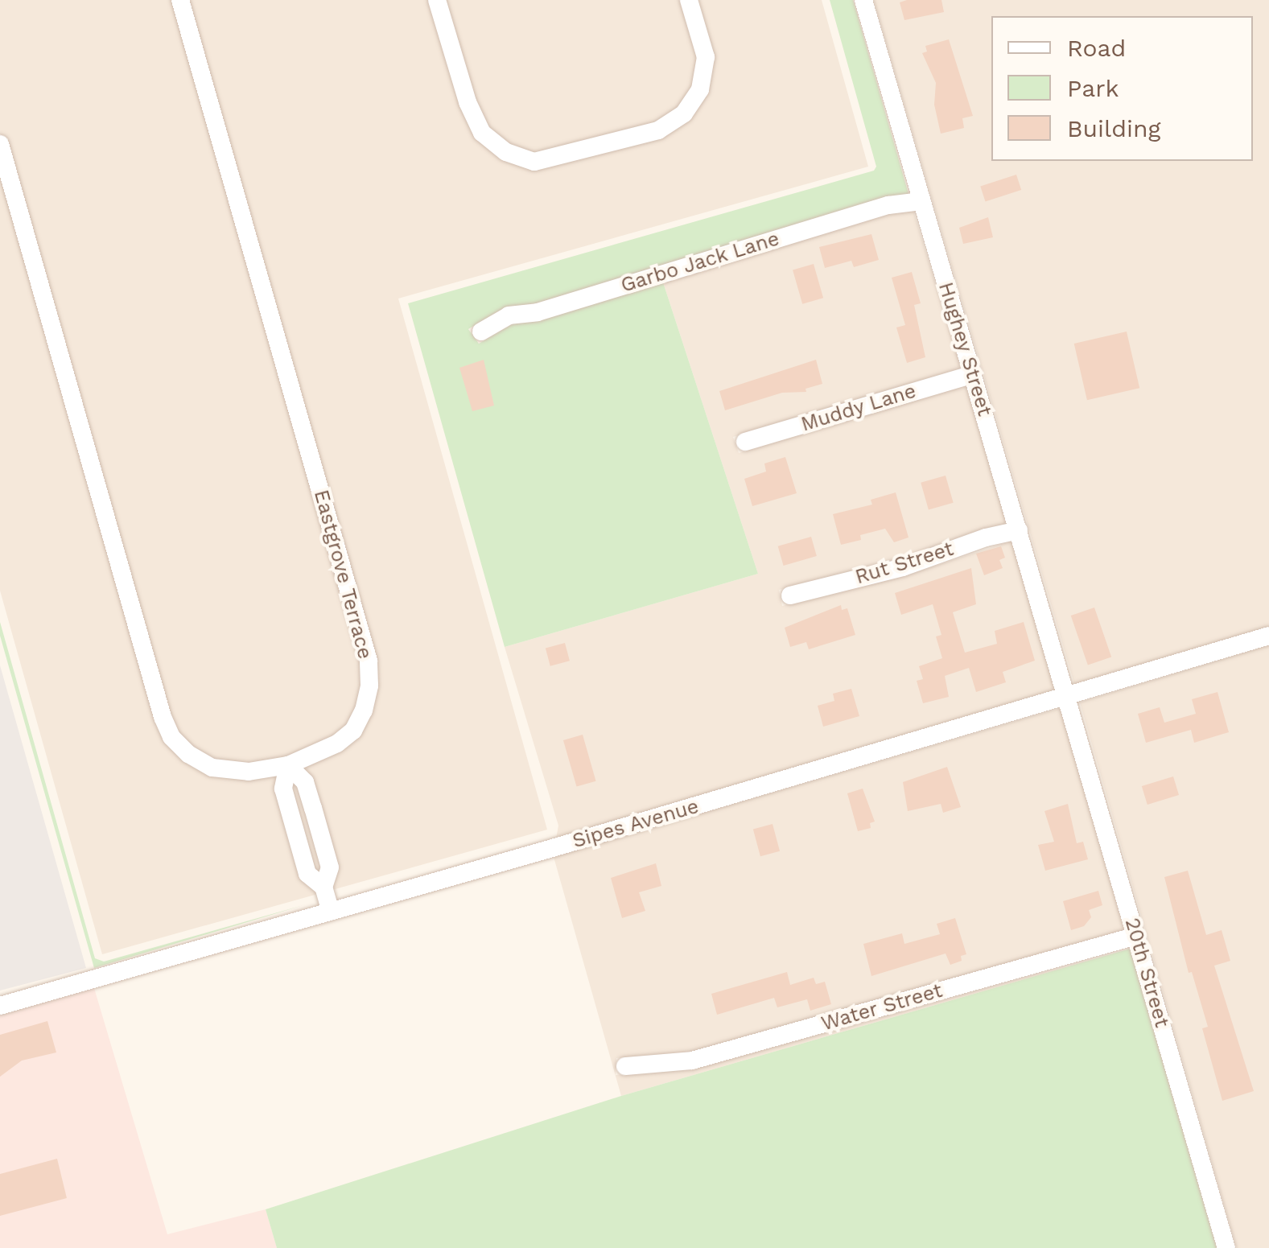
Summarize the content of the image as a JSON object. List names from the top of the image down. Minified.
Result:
{"streets":{"street":["Garbo Jack Lane","Hughey Street","Muddy Lane","Rut Street","Eastgrove Terrace","Sipes Avenue","20th Street","Water Street"]},"crossings":[["Garbo Jack Lane","Hughey Street"],["Hughey Street","Muddy Lane"],["Hughey Street","Rut Street"],["Hughey Street","Sipes Avenue"],["Hughey Street","20th Street"],["Sipes Avenue","20th Street"],["20th Street","Water Street"]],"legend":["Road","Park","Building"]}
